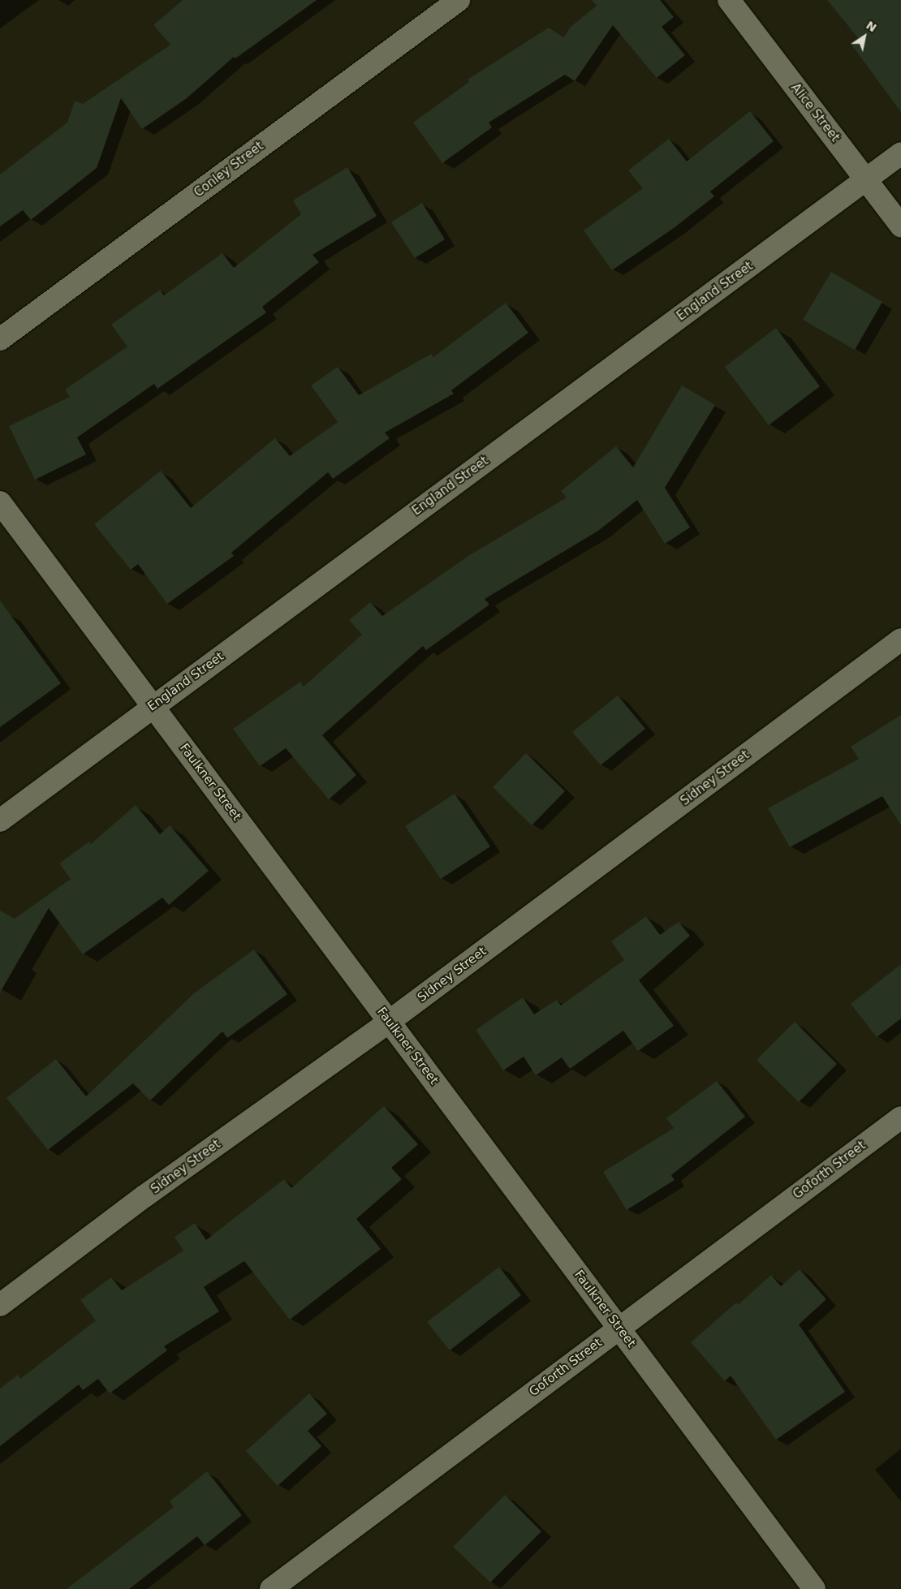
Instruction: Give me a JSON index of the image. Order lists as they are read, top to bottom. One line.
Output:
{"streets":{"street":["Alice Street","Conley Street","England Street","Sidney Street","Faulkner Street","Goforth Street"]},"crossings":[["Alice Street","England Street"],["England Street","Faulkner Street"],["Sidney Street","Faulkner Street"],["Faulkner Street","Goforth Street"]],"north":"top right"}
